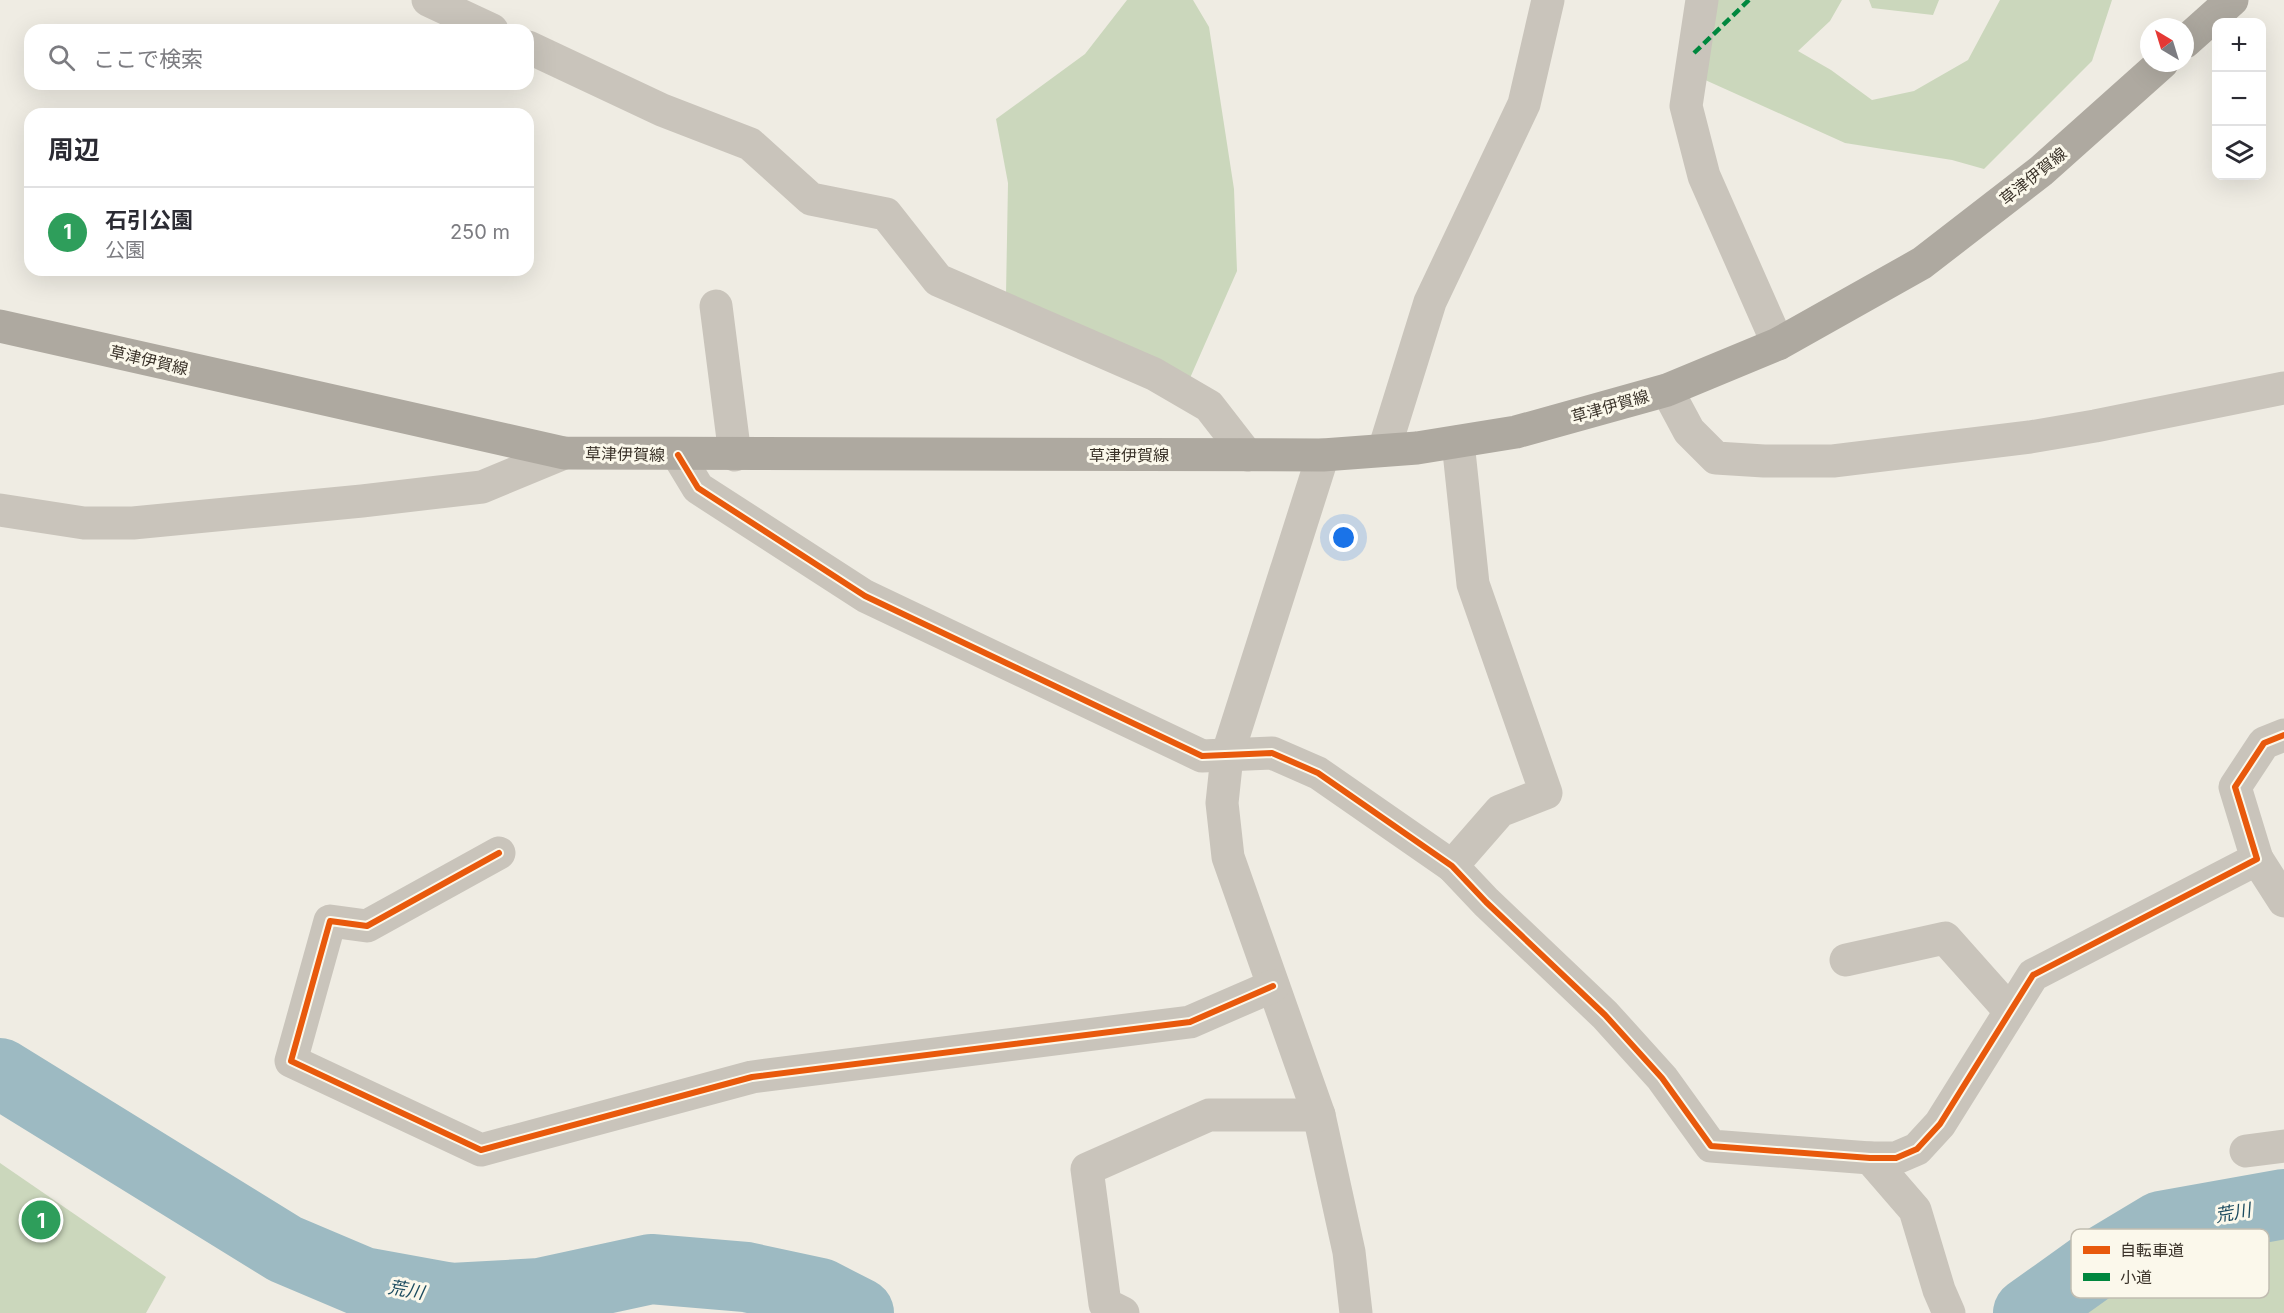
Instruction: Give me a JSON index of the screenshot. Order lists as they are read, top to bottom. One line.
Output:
{"streets":{"main road":["草津伊賀線"]},"water":["荒川"],"legend":["自転車道","小道"],"north":"top left","page":{"map_buttons":["+","−"],"search":"ここで検索","heading":"周辺","list":[{"mark":"1","name":"石引公園","note":"公園","value":"250 m"}],"pins":"1"}}
